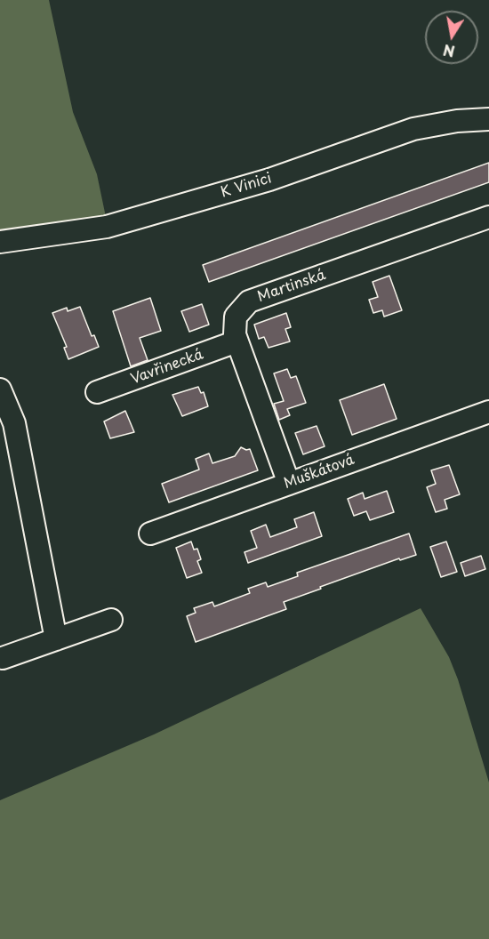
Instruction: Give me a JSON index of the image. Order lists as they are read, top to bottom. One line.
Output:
{"streets":{"street":["K Vinici","Martinská","Vavřinecká","Muškátová"]},"crossings":[["Martinská","Vavřinecká"],["Martinská","Muškátová"]],"north":"bottom"}
